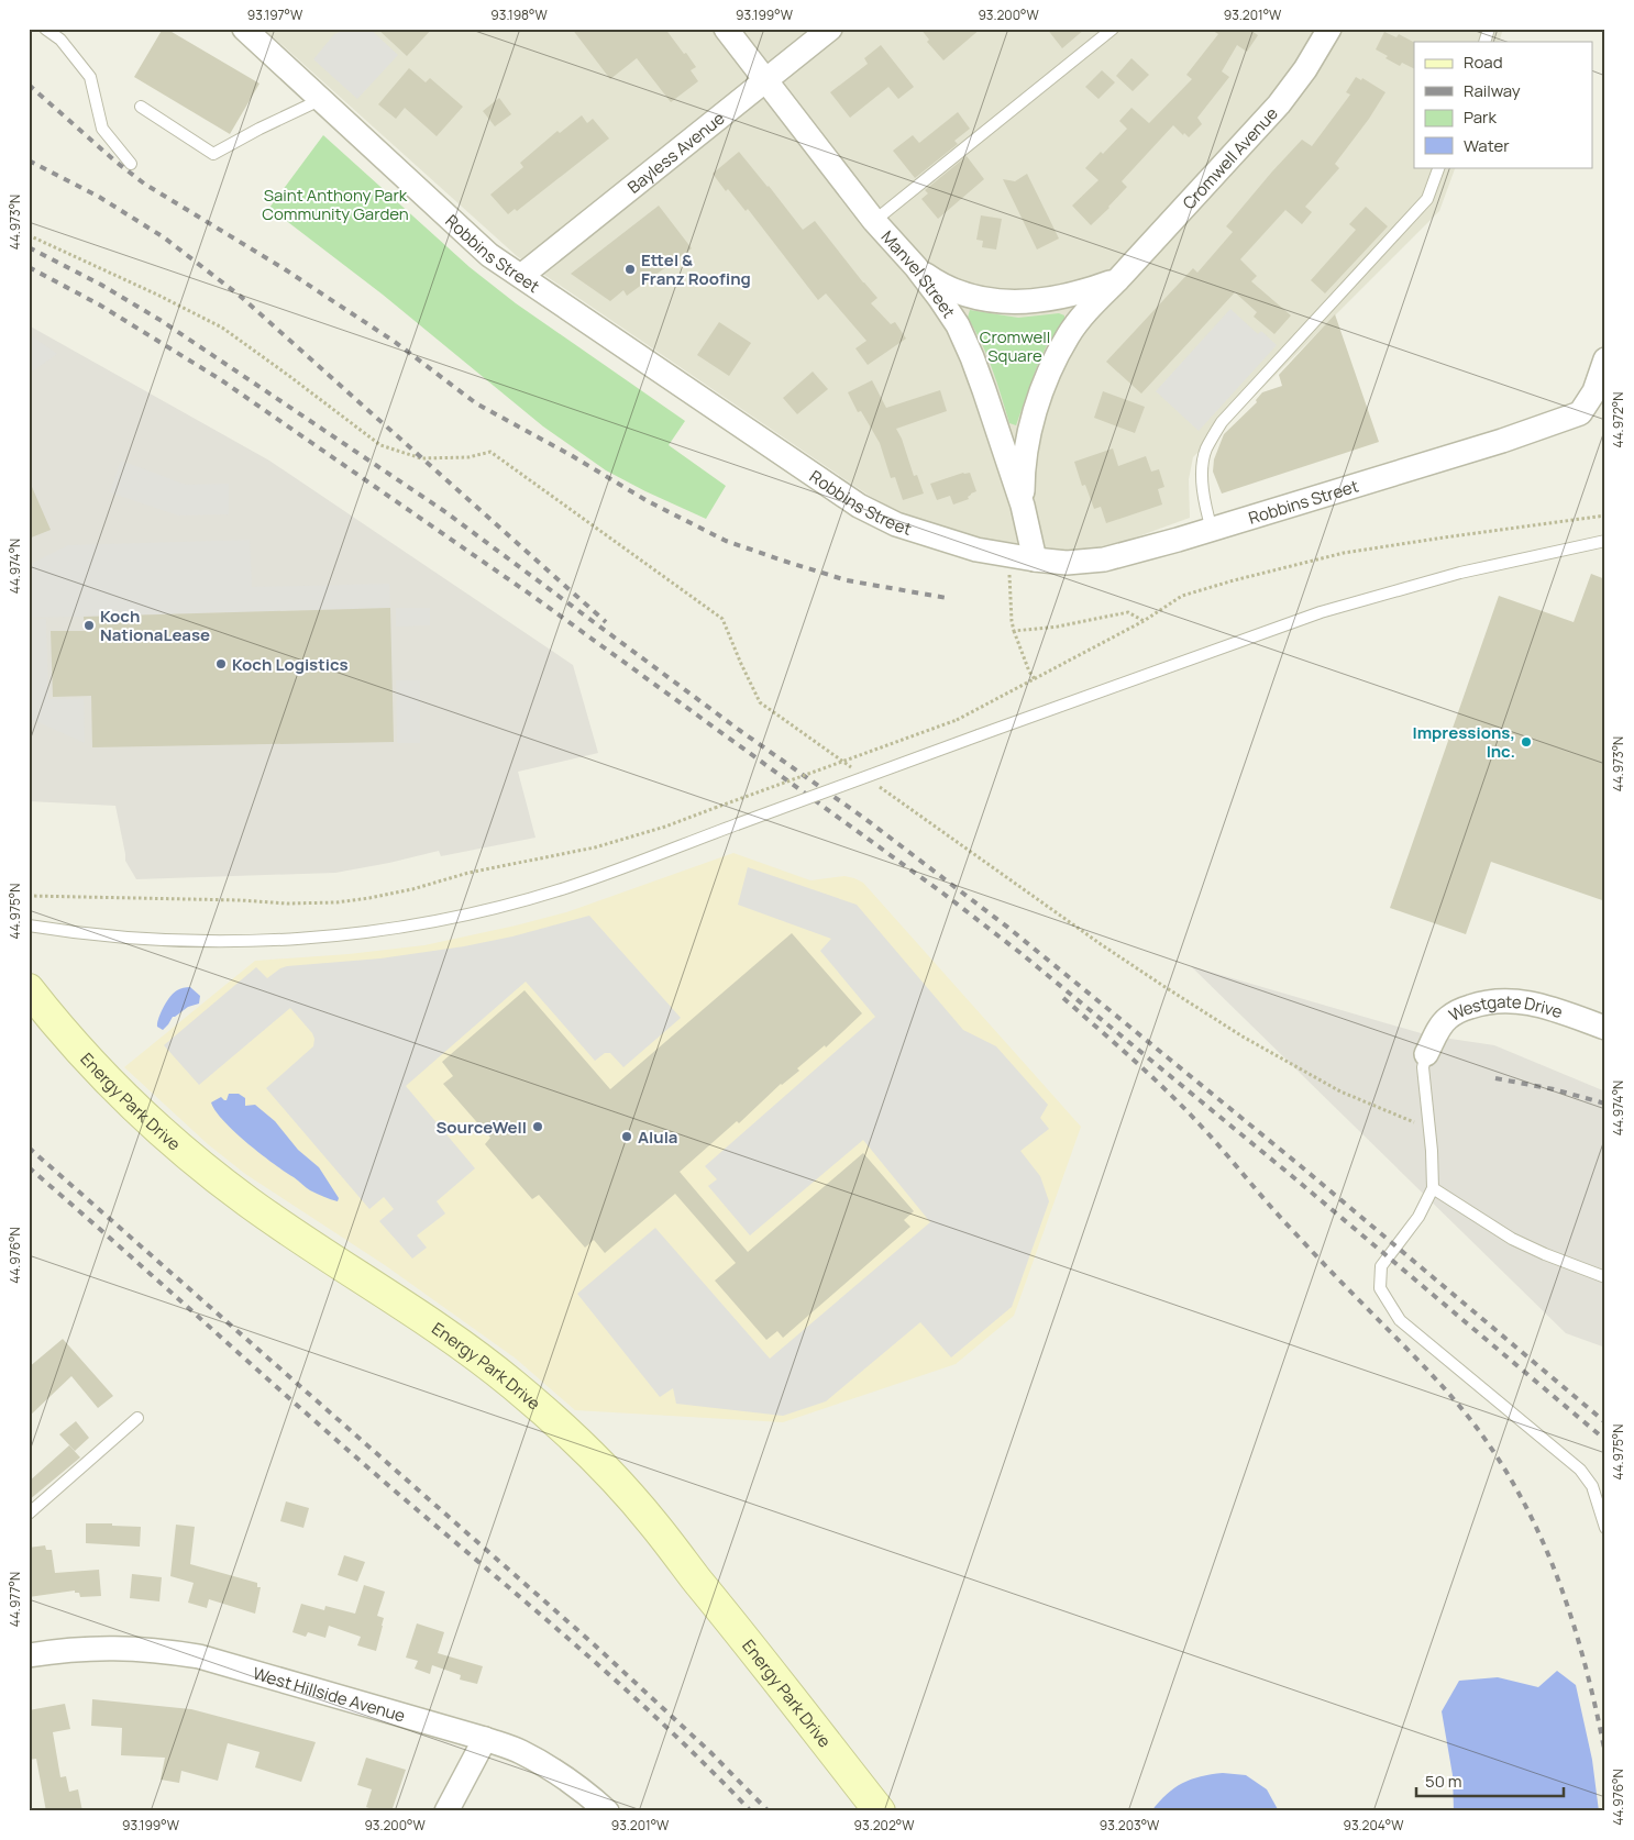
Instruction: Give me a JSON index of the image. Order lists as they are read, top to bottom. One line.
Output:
{"streets":{"street":["Bayless Avenue","Cromwell Avenue","Robbins Street","Manvel Street","Westgate Drive","Energy Park Drive","West Hillside Avenue"]},"crossings":[["Bayless Avenue","Robbins Street"],["Bayless Avenue","Manvel Street"],["Cromwell Avenue","Manvel Street"],["Robbins Street","Manvel Street"]],"parks":["Saint Anthony Park Community Garden","Cromwell Square"],"places":["Ettel & Franz Roofing","Koch NationaLease","Koch Logistics","Impressions, Inc.","SourceWell","Alula"],"legend":["Road","Railway","Park","Water"],"scale_bar":"50 m","coordinates":["93.197°W","93.198°W","93.199°W","93.200°W","93.201°W","44.973°N","44.972°N","44.974°N","44.975°N","44.976°N","44.977°N","93.202°W","93.203°W","93.204°W"]}
